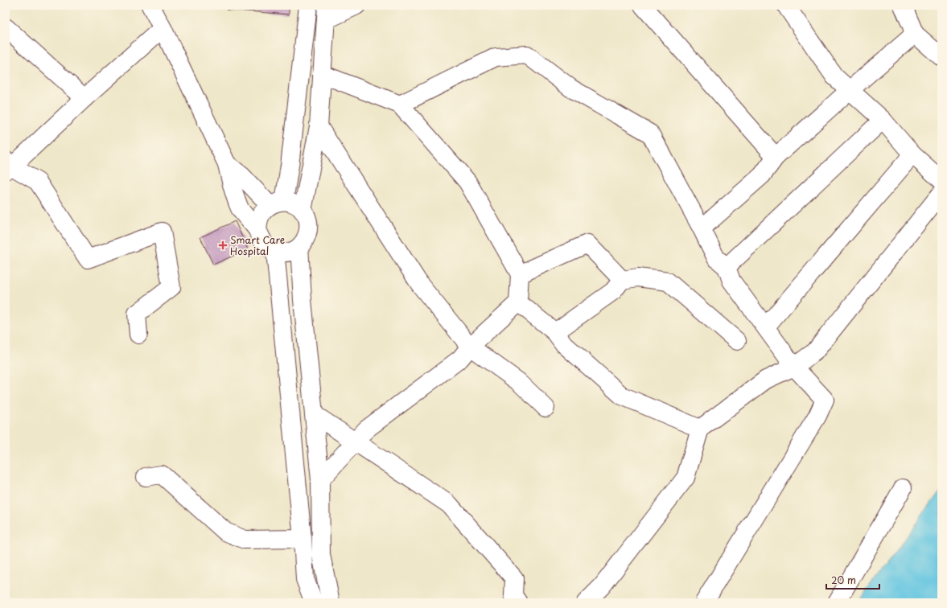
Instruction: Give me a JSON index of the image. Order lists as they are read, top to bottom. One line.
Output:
{"places":{"health":["Smart Care Hospital"]},"scale_bar":"20 m"}
